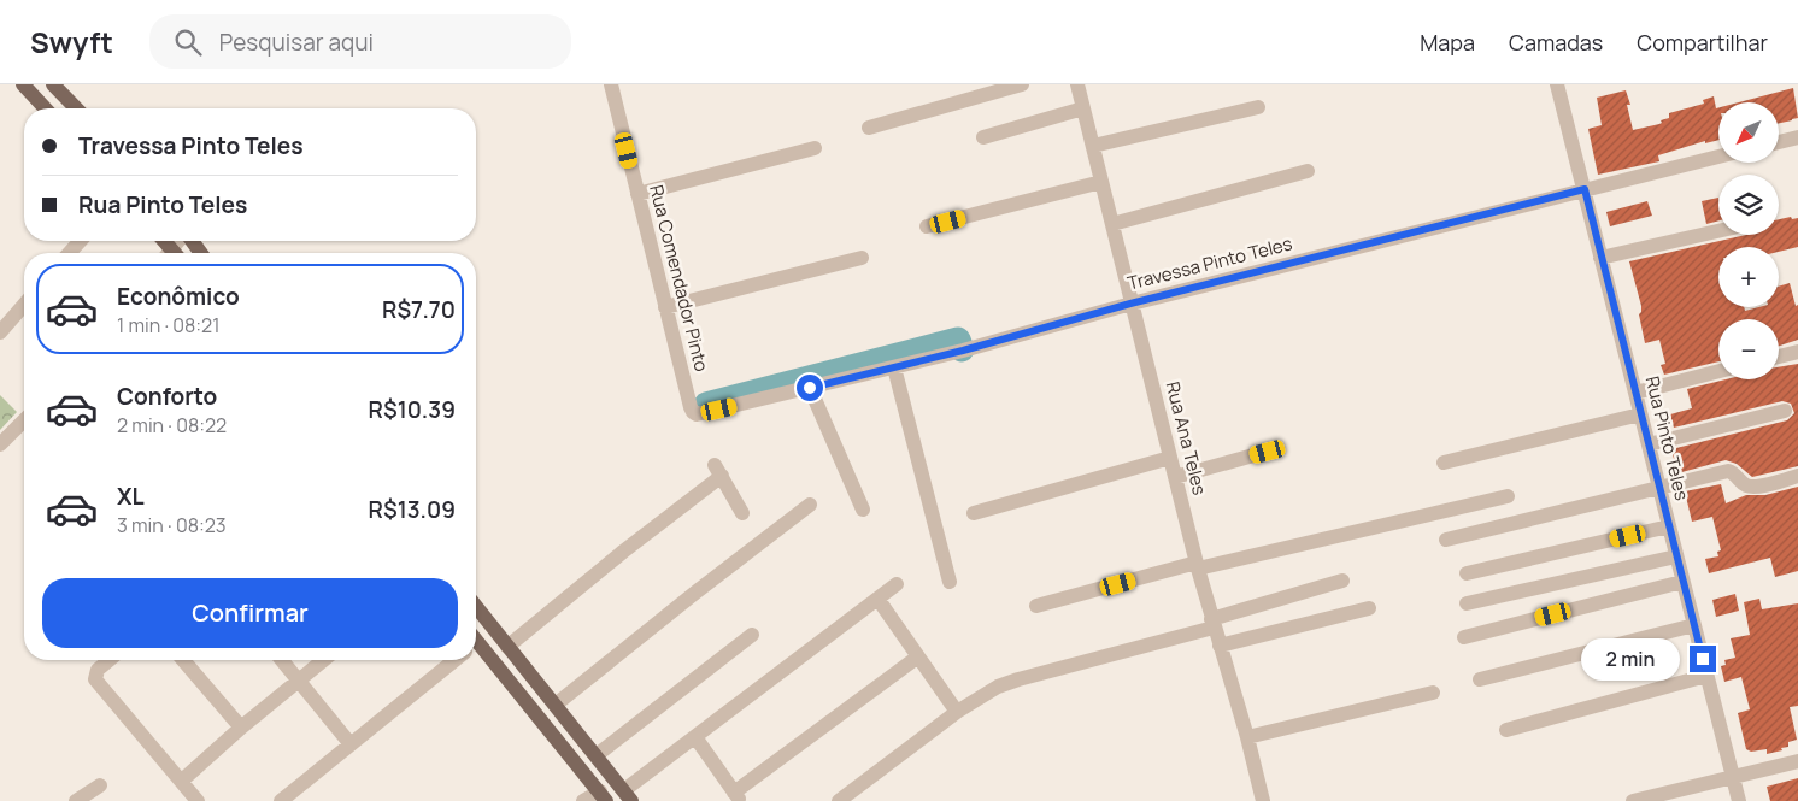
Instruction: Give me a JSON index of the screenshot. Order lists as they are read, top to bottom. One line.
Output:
{"streets":{"street":["Travessa Pinto Teles","Rua Comendador Pinto","Rua Ana Teles","Rua Pinto Teles"]},"crossings":[["Travessa Pinto Teles","Rua Comendador Pinto"],["Travessa Pinto Teles","Rua Ana Teles"],["Travessa Pinto Teles","Rua Pinto Teles"]],"north":"bottom left","page":{"header":"Swyft","search":"Pesquisar aqui","nav":["Mapa","Camadas","Compartilhar"],"map_buttons":["+","−"],"banner":["Travessa Pinto Teles","Rua Pinto Teles"],"list":[{"name":"Econômico","note":"1 min · 08:21","value":"R$7.70"},{"name":"Conforto","note":"2 min · 08:22","value":"R$10.39"},{"name":"XL","note":"3 min · 08:23","value":"R$13.09"}],"buttons":"Confirmar","bubble":"2 min"}}
